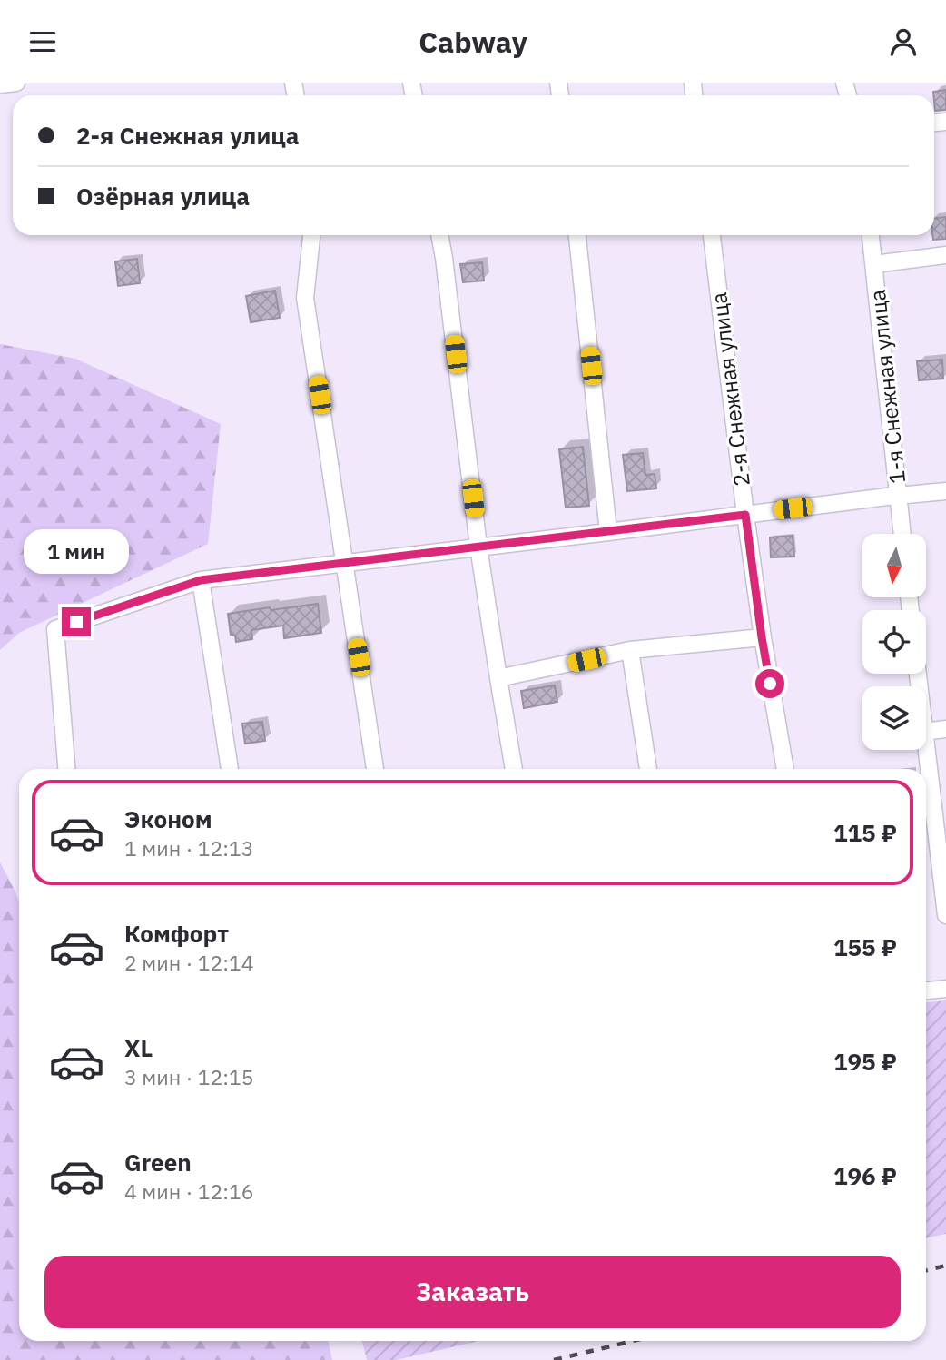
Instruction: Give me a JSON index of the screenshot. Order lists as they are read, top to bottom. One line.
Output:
{"streets":{"street":["1-я Снежная улица","2-я Снежная улица"]},"north":"bottom","page":{"header":"Cabway","banner":["2-я Снежная улица","Озёрная улица"],"bubble":"1 мин","list":[{"name":"Эконом","note":"1 мин · 12:13","value":"115 ₽"},{"name":"Комфорт","note":"2 мин · 12:14","value":"155 ₽"},{"name":"XL","note":"3 мин · 12:15","value":"195 ₽"},{"name":"Green","note":"4 мин · 12:16","value":"196 ₽"}],"buttons":"Заказать"}}
